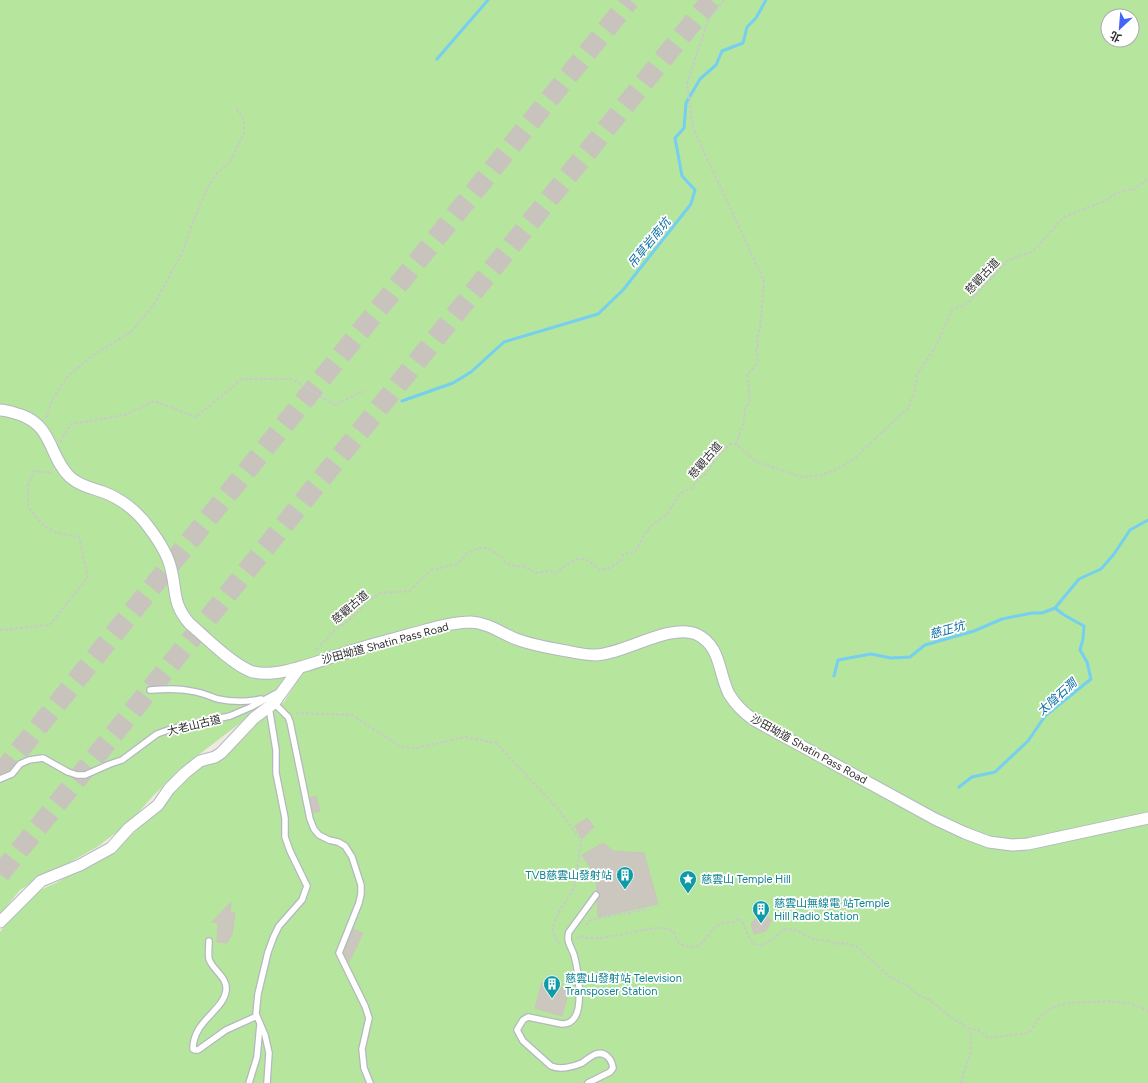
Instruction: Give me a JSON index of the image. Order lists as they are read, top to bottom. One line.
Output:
{"streets":{"street":["沙田坳道 Shatin Pass Road"],"lane":["大老山古道"],"path":["慈觀古道"]},"water":["吊草岩南坑","慈正坑","太陰石澗"],"places":{"building":["TVB慈雲山發射站","慈雲山無線電 站Temple Hill Radio Station","慈雲山發射站 Television Transposer Station"],"place":["慈雲山 Temple Hill"]},"north":"bottom left"}
